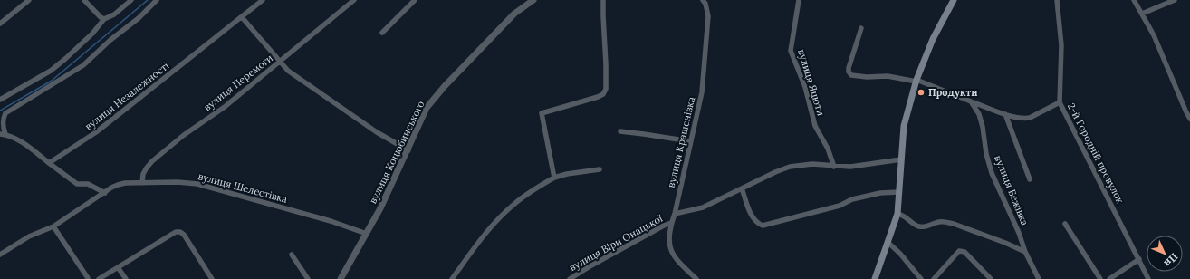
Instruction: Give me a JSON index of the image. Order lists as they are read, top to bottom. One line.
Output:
{"streets":{"street":["вулиця Перемоги","вулиця Яцюти","вулиця Незалежності","вулиця Крашенівка","вулиця Коцюбинського","2-й Городній провулок","вулиця Шелестівка","вулиця Бежівка","вулиця Віри Онацької"]},"crossings":[["вулиця Перемоги","вулиця Шелестівка"],["вулиця Яцюти","вулиця Віри Онацької"],["вулиця Крашенівка","вулиця Віри Онацької"],["вулиця Коцюбинського","вулиця Шелестівка"],["2-й Городній провулок","вулиця Бежівка"]],"places":["Продукти"],"north":"bottom right"}
